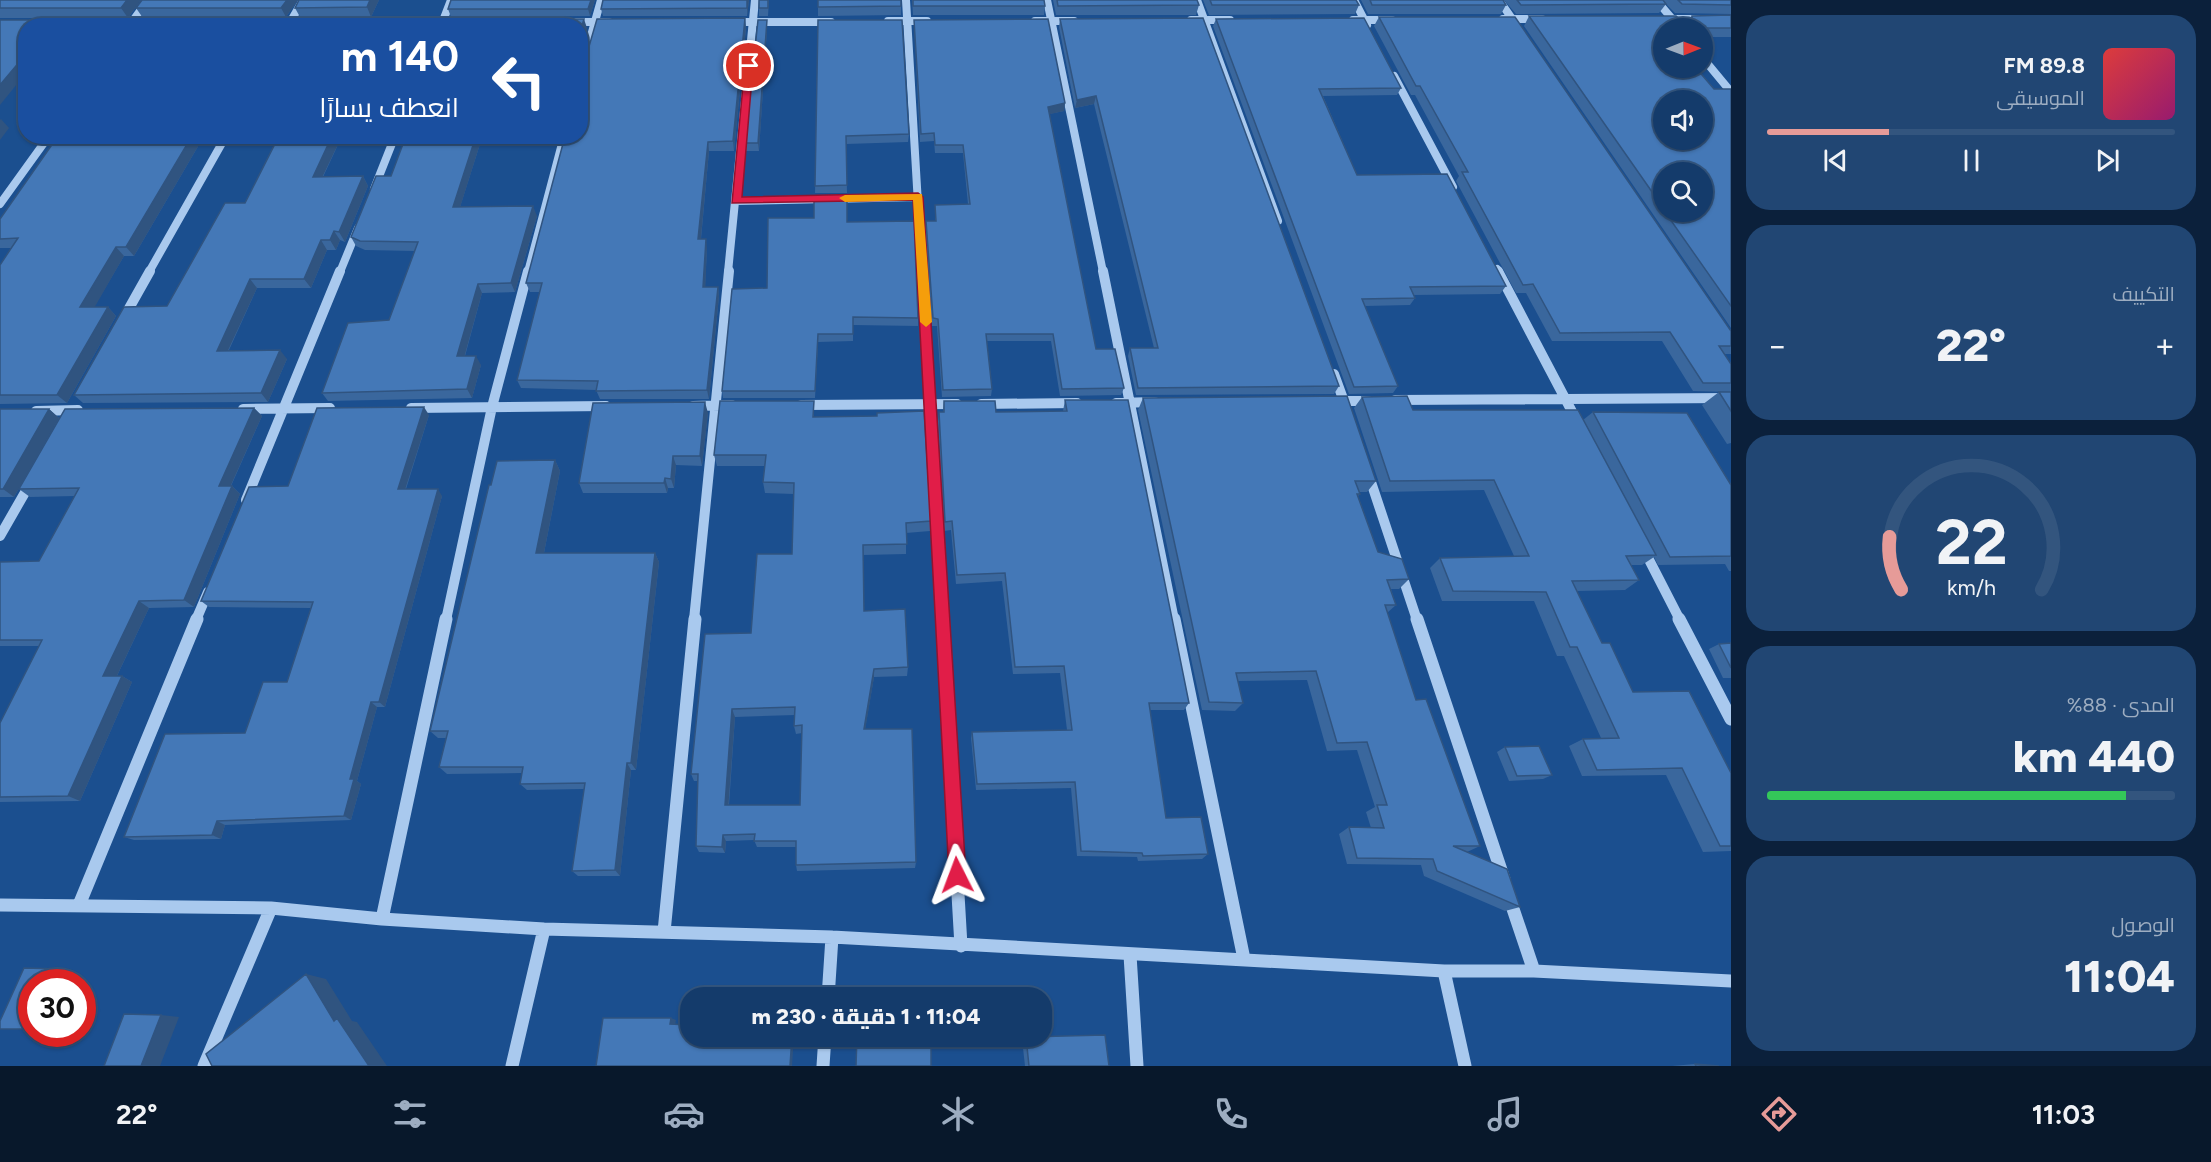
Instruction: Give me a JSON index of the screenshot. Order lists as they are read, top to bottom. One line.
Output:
{"north":"right","page":{"turn":["140 m","انعطف يسارًا"],"song":["89.8 FM","الموسيقى"],"tile":["التكييف",["المدى · 88%","440 km"],["الوصول","11:04"]],"heat":["−","22°","+"],"limit":"30","trip":"11:04 · 1 دقيقة · 230 m","tabs":["11:03","22°"],"gauge":["22","km/h"]}}
